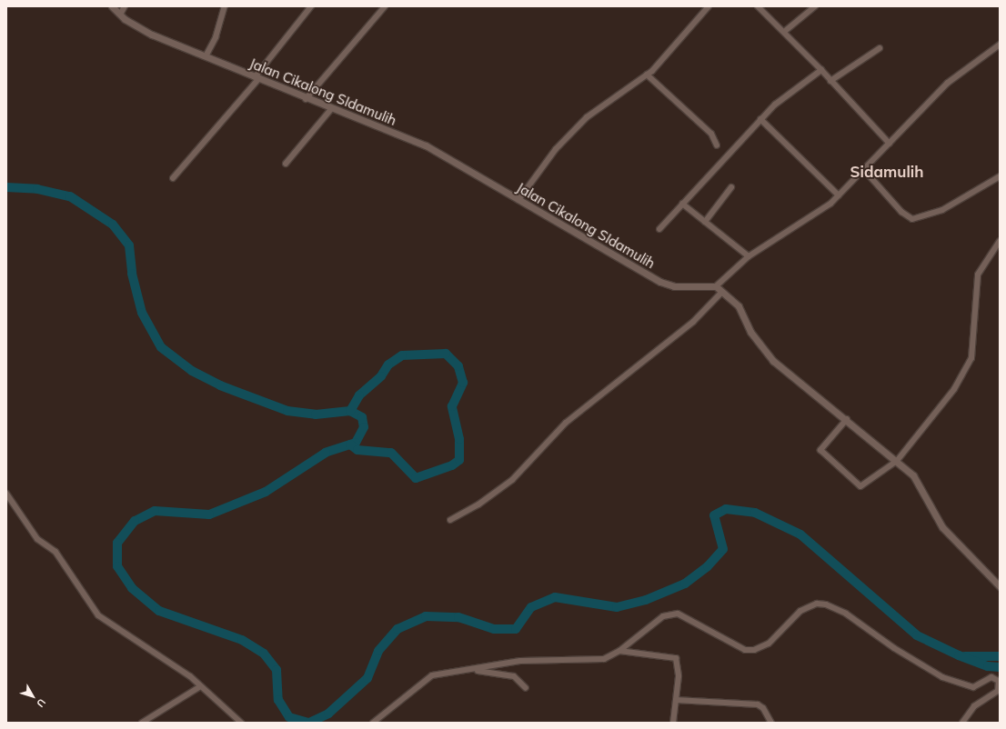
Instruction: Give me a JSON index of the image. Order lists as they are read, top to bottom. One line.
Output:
{"streets":{"street":["Jalan Cikalong SIdamulih"]},"districts":["Sidamulih"],"north":"bottom right"}
